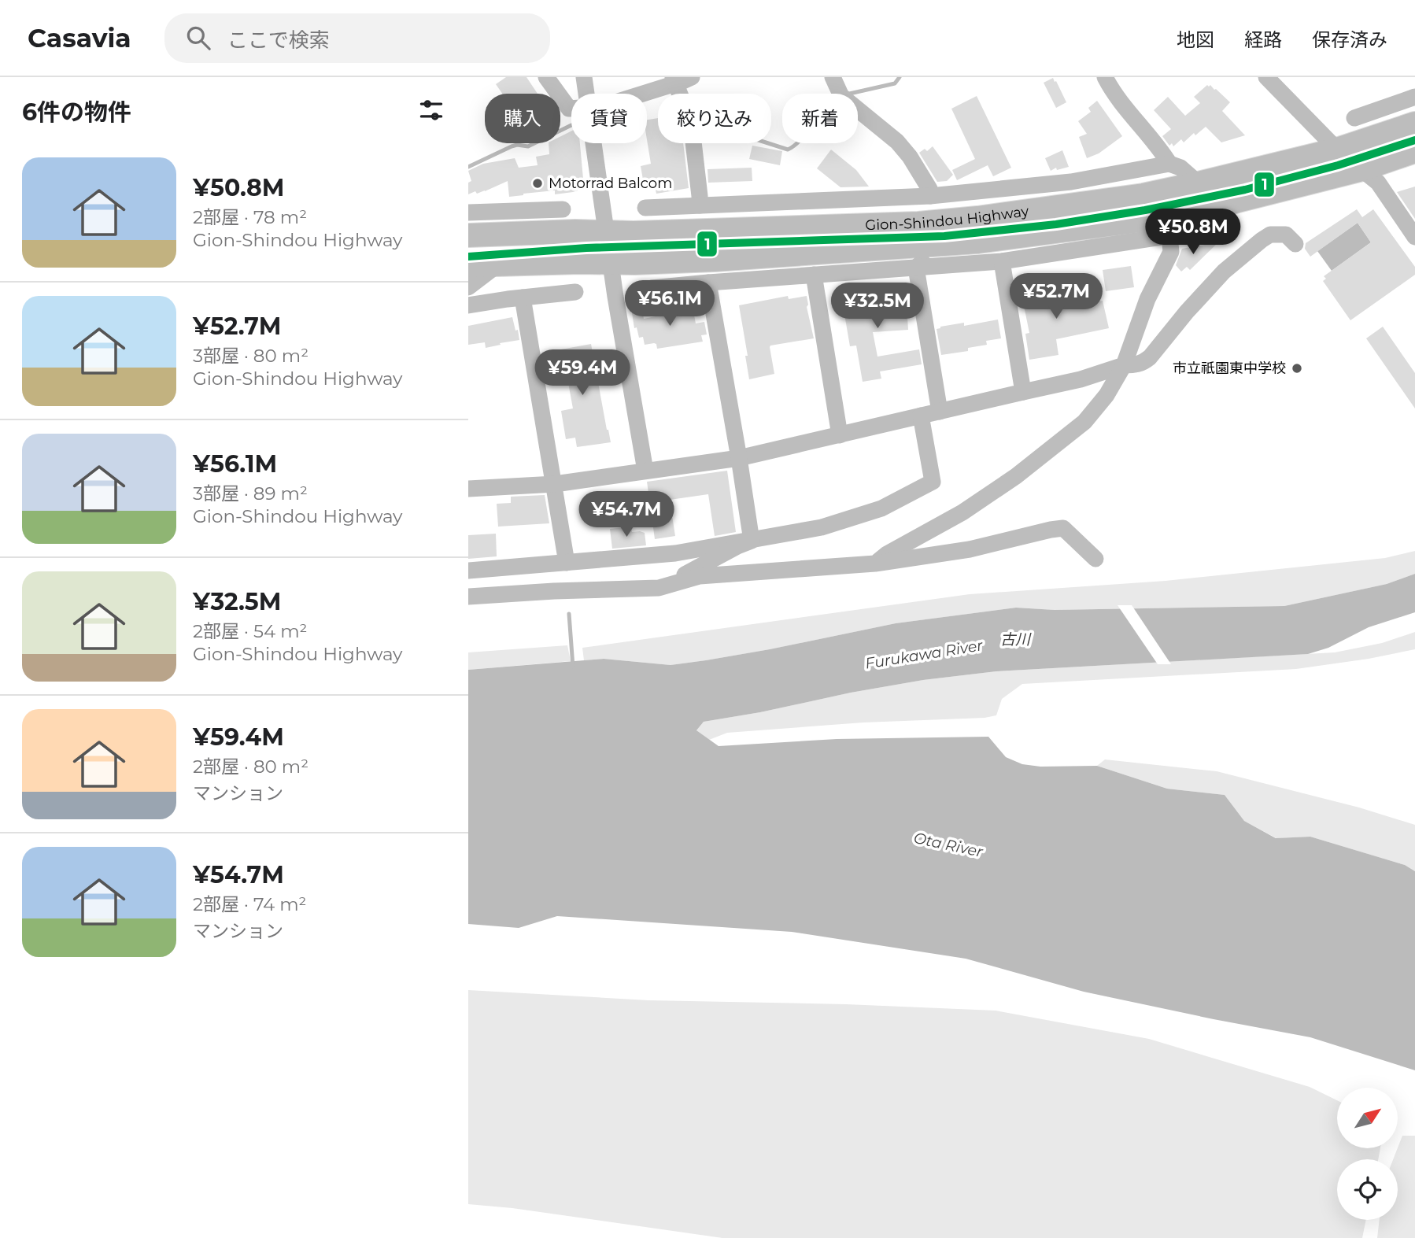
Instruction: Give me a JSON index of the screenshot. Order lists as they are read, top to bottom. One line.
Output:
{"streets":{"highway":["Gion-Shindou Highway"]},"water":["古川","Furukawa River","Ota River"],"places":["Motorrad Balcom","市立祇園東中学校"],"lines":["transit line 1"],"north":"top right","page":{"header":"Casavia","search":"ここで検索","nav":["地図","経路","保存済み"],"heading":"6件の物件","chip":["購入","賃貸","絞り込み","新着"],"list":[{"name":"¥50.8M","note":"2部屋 · 78 m² · Gion-Shindou Highway"},{"name":"¥52.7M","note":"3部屋 · 80 m² · Gion-Shindou Highway"},{"name":"¥56.1M","note":"3部屋 · 89 m² · Gion-Shindou Highway"},{"name":"¥32.5M","note":"2部屋 · 54 m² · Gion-Shindou Highway"},{"name":"¥59.4M","note":"2部屋 · 80 m² · マンション"},{"name":"¥54.7M","note":"2部屋 · 74 m² · マンション"}],"price":["¥50.8M","¥52.7M","¥56.1M","¥32.5M","¥59.4M","¥54.7M"]}}
